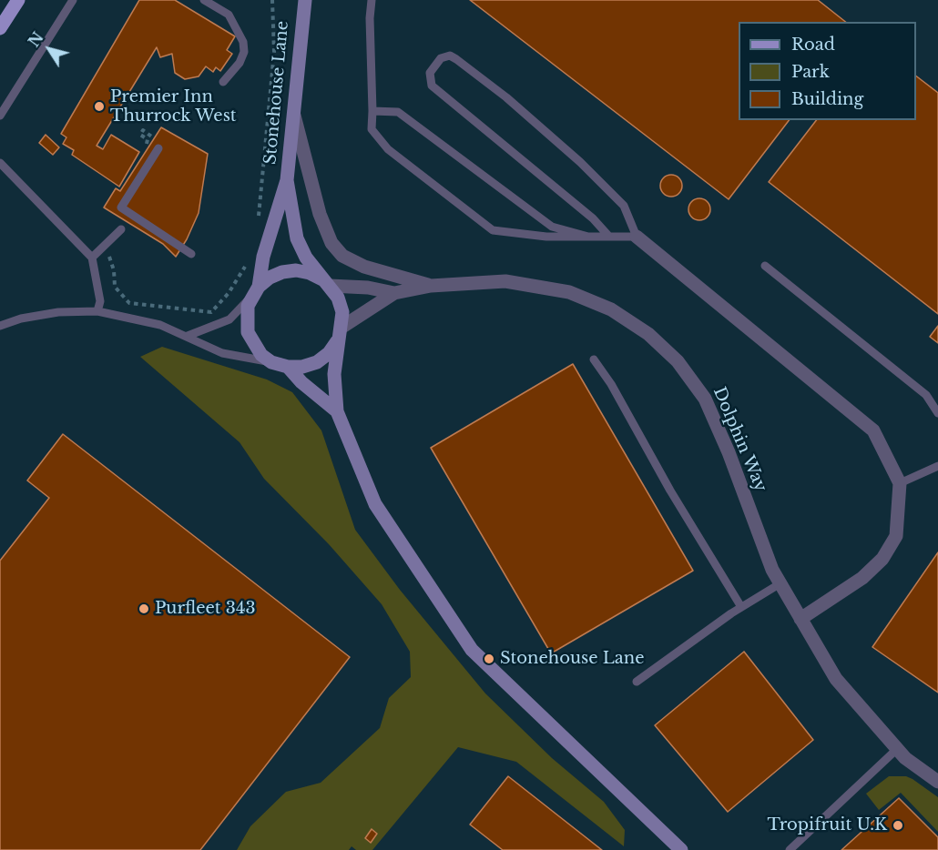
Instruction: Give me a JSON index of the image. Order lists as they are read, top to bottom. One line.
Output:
{"streets":{"street":["Stonehouse Lane","Dolphin Way"]},"crossings":[["Stonehouse Lane","Dolphin Way"]],"places":["Premier Inn Thurrock West","Purfleet 343","Stonehouse Lane","Tropifruit U.K"],"legend":["Road","Park","Building"],"north":"top left"}
